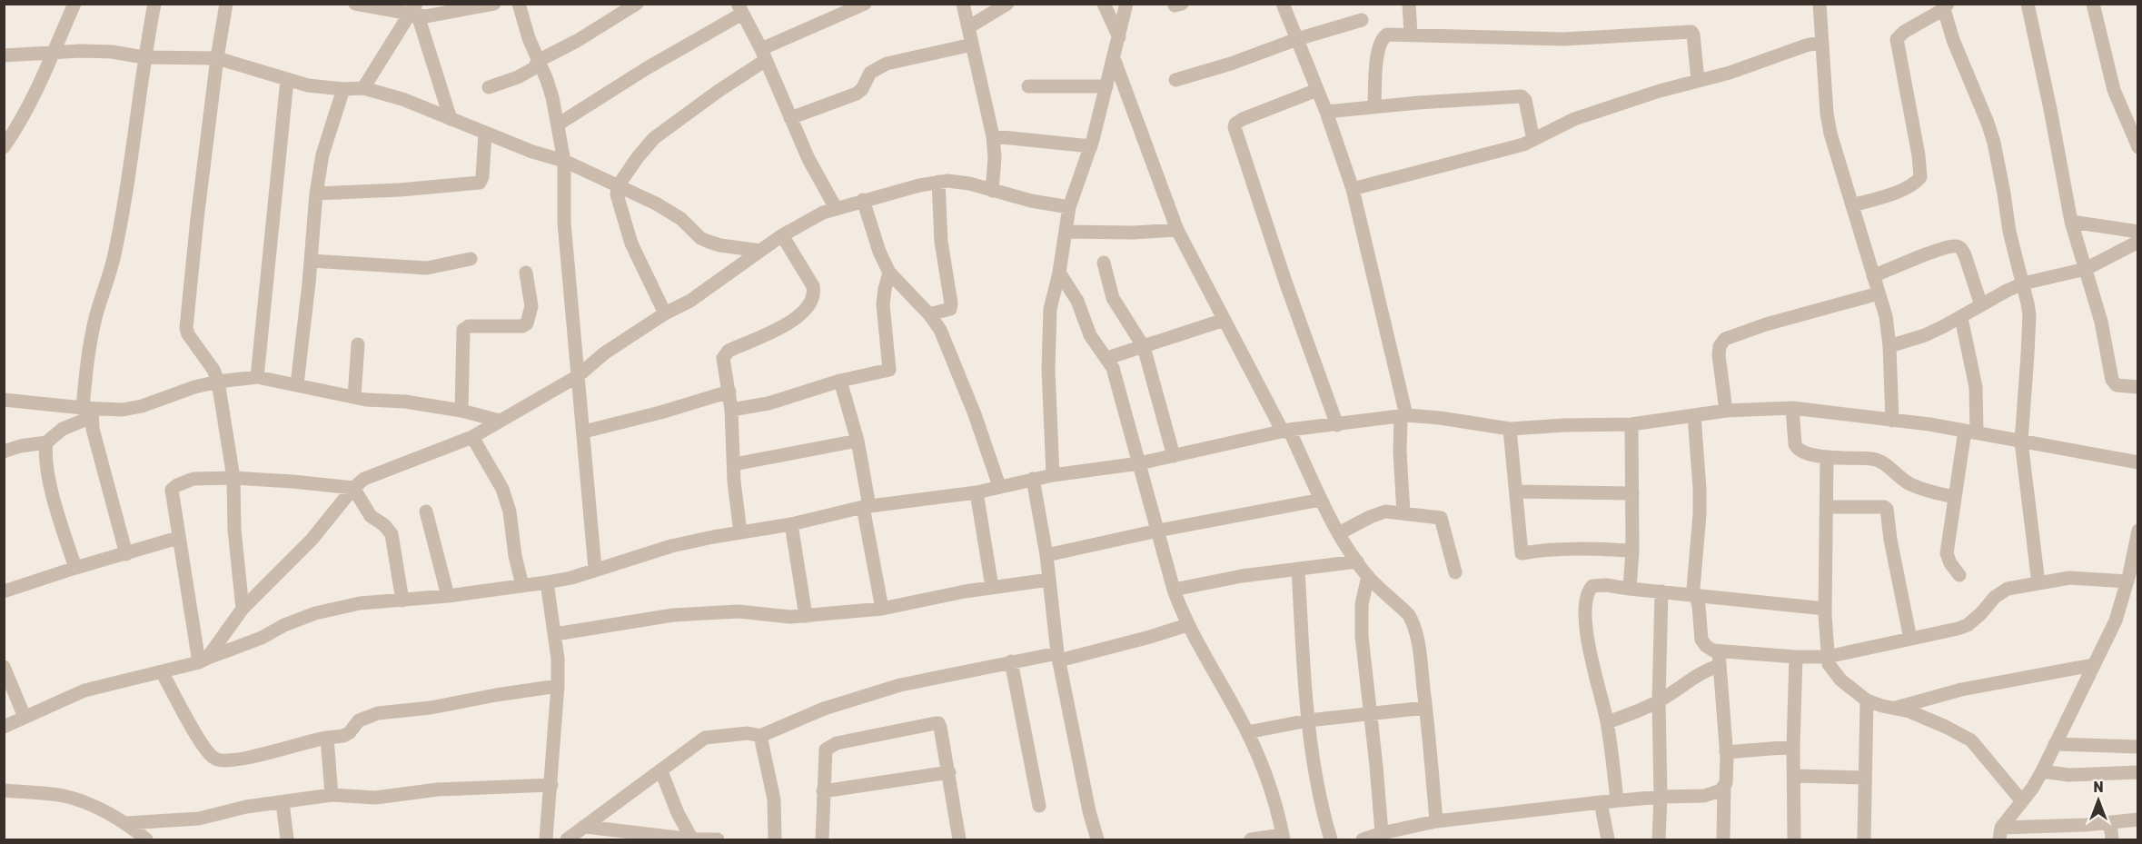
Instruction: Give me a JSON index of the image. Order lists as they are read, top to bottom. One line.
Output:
{"north":"top"}
